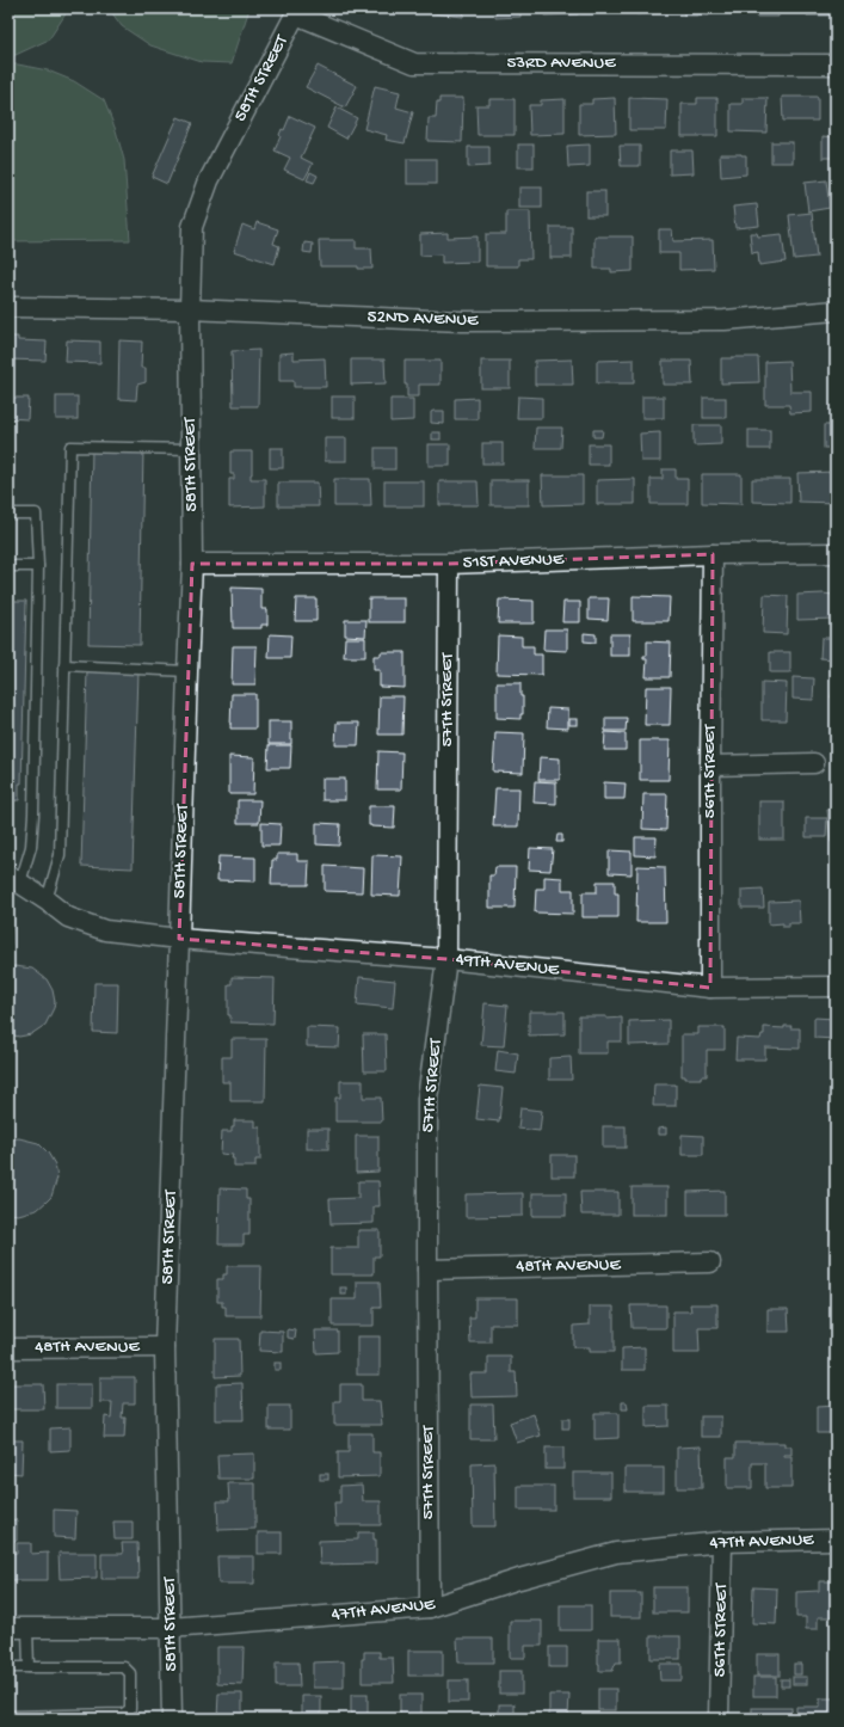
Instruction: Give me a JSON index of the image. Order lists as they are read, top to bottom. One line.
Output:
{"streets":{"street":["53RD AVENUE","58TH STREET","52ND AVENUE","51ST AVENUE","57TH STREET","56TH STREET","49TH AVENUE","48TH AVENUE","47TH AVENUE"]},"crossings":[["53RD AVENUE","58TH STREET"],["58TH STREET","52ND AVENUE"],["58TH STREET","51ST AVENUE"],["58TH STREET","49TH AVENUE"],["58TH STREET","48TH AVENUE"],["58TH STREET","47TH AVENUE"],["51ST AVENUE","57TH STREET"],["51ST AVENUE","56TH STREET"],["57TH STREET","49TH AVENUE"],["57TH STREET","48TH AVENUE"],["57TH STREET","47TH AVENUE"],["56TH STREET","49TH AVENUE"],["56TH STREET","47TH AVENUE"]]}
